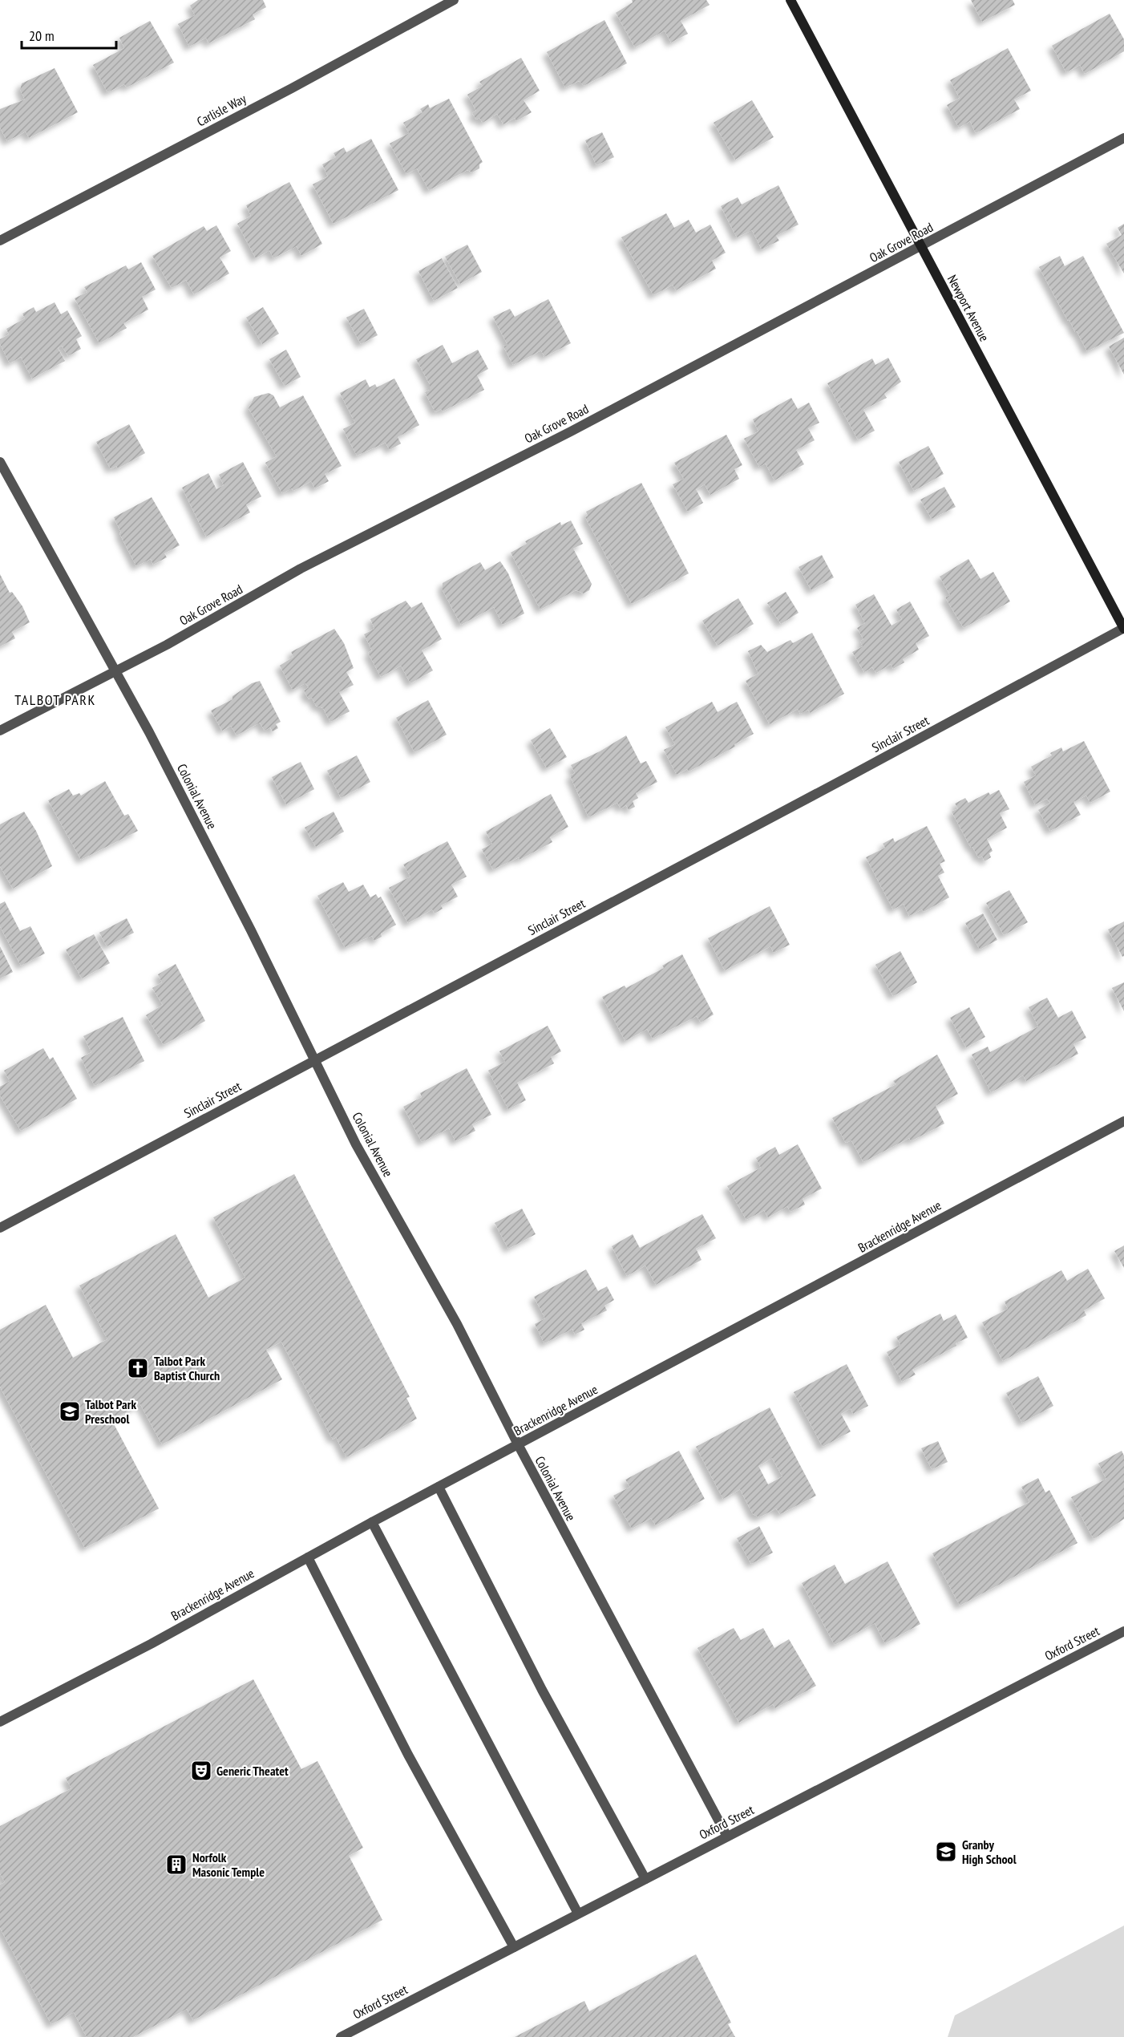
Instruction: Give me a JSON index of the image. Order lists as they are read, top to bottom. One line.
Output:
{"streets":{"street":["Carlisle Way","Oak Grove Road","Newport Avenue","Sinclair Street","Colonial Avenue","Brackenridge Avenue","Oxford Street"]},"crossings":[["Oak Grove Road","Newport Avenue"],["Oak Grove Road","Colonial Avenue"],["Newport Avenue","Sinclair Street"],["Sinclair Street","Colonial Avenue"],["Colonial Avenue","Brackenridge Avenue"],["Colonial Avenue","Oxford Street"]],"districts":["TALBOT PARK"],"places":{"church":["Talbot Park Baptist Church"],"school or university":["Talbot Park Preschool","Granby High School"],"theatre":["Generic Theatet"],"building":["Norfolk Masonic Temple"]},"scale_bar":"20 m"}
